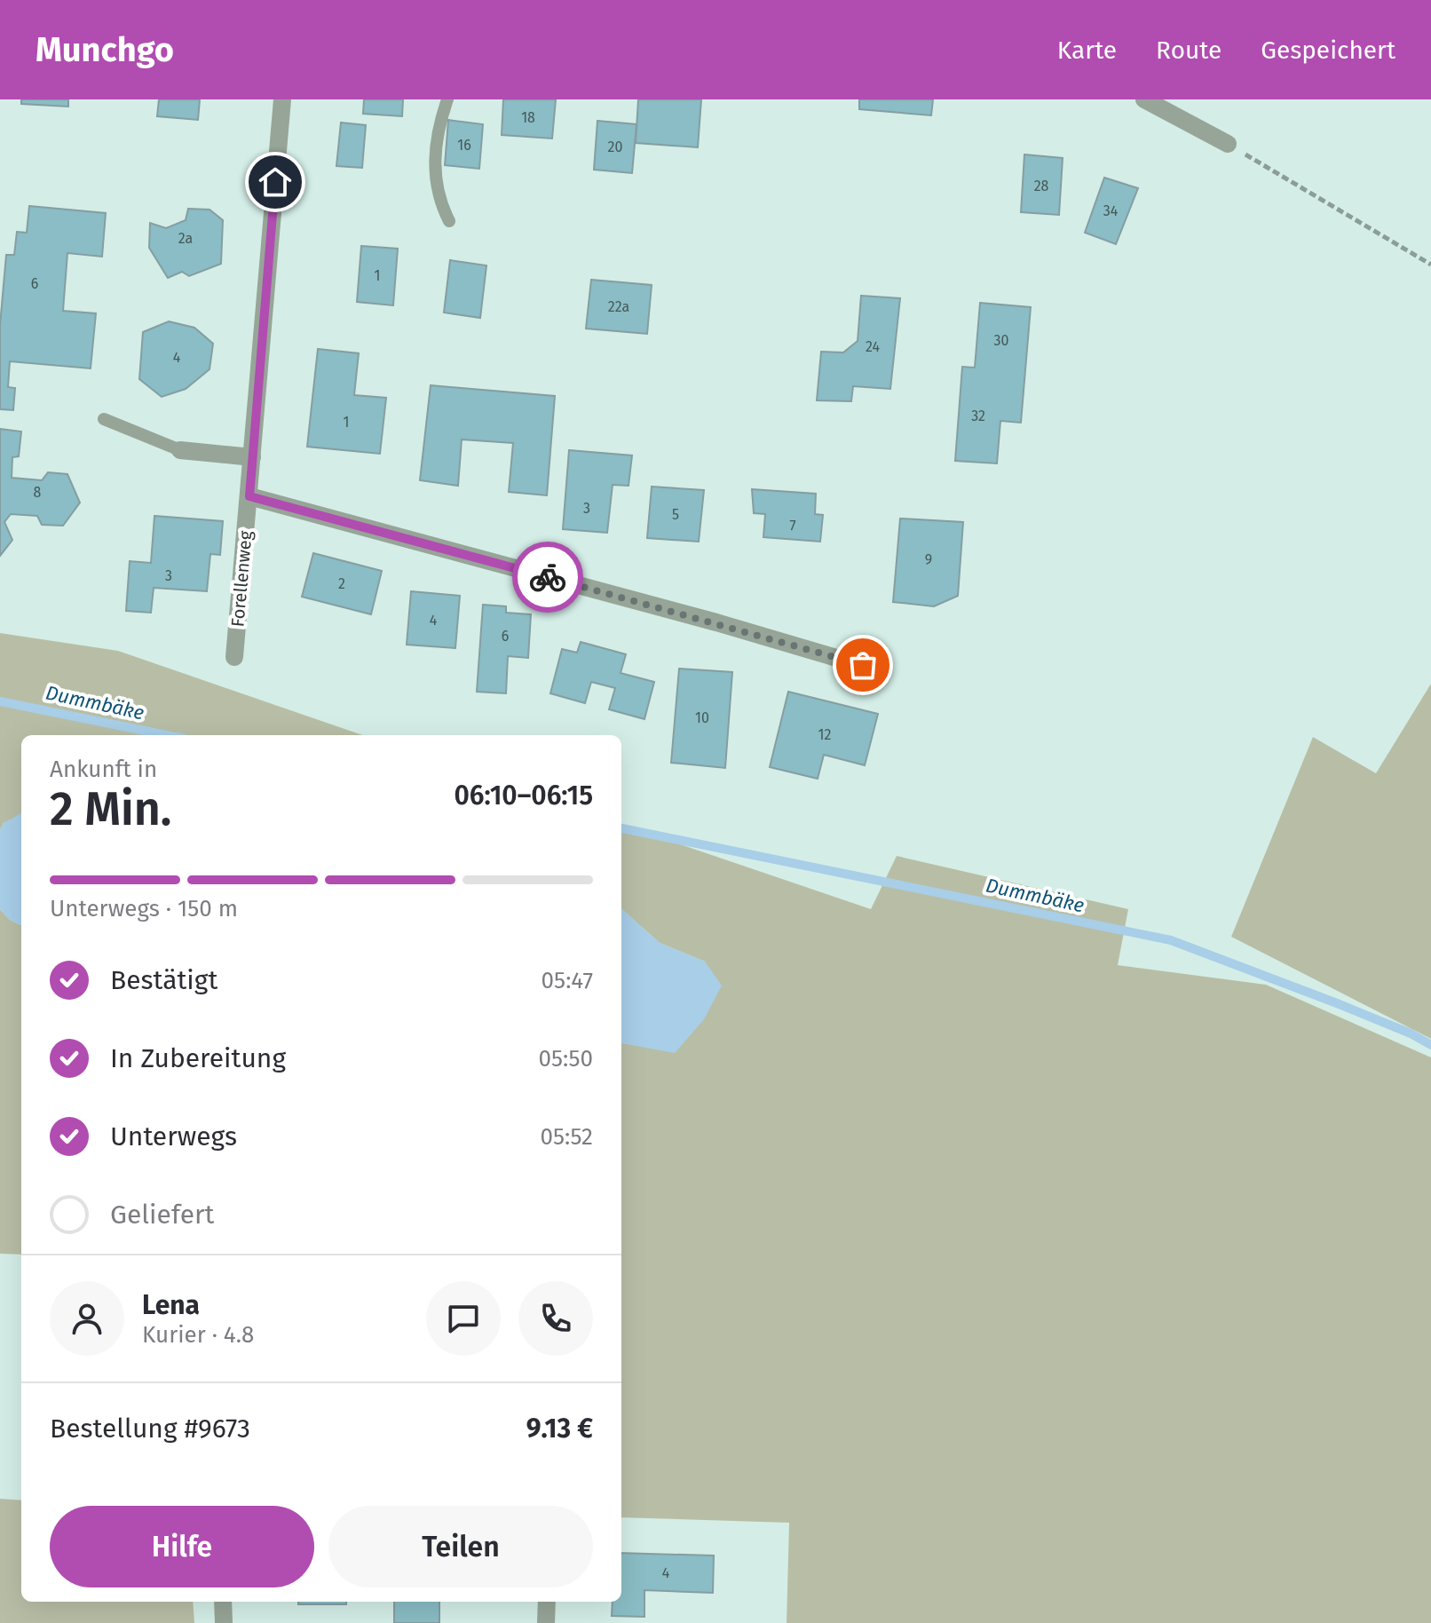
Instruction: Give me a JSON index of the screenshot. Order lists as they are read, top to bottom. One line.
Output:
{"streets":{"street":["Forellenweg"]},"water":["Dummbäke"],"house_numbers":["18","16","20","28","34","2a","1","6","22a","30","24","4","32","1","8","3","5","7","9","3","2","4","6","10","12","4"],"page":{"header":"Munchgo","nav":["Karte","Route","Gespeichert"],"heading":["2 Min.","Ankunft in","06:10–06:15"],"panel":["Lena","Kurier · 4.8","Bestellung #9673","9.13 €"],"bar":"Unterwegs · 150 m","list":[["Bestätigt","05:47"],["In Zubereitung","05:50"],["Unterwegs","05:52"],"Geliefert"],"buttons":["Hilfe","Teilen"]}}
